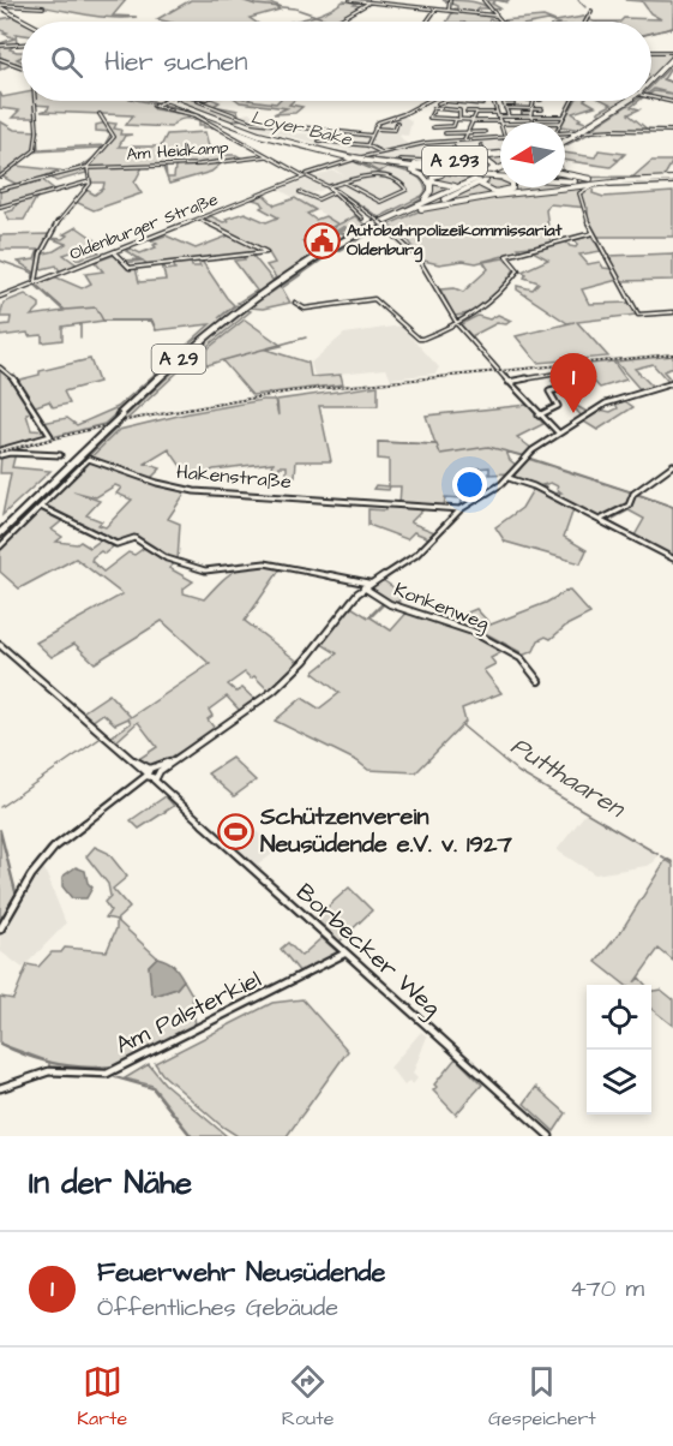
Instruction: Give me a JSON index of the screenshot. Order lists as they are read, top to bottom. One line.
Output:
{"streets":{"highway":["A 293","A 29"],"street":["Am Heidkamp","Oldenburger Straße","Hakenstraße","Konkenweg","Borbecker Weg","Am Palsterkiel"]},"crossings":[["A 293","A 29"],["Borbecker Weg","Am Palsterkiel"]],"water":["Loyer Bäke","Putthaaren"],"places":{"public building":["Autobahnpolizeikommissariat Oldenburg"],"sports":["Schützenverein Neusüdende e.V. v. 1927"]},"north":"left","page":{"search":"Hier suchen","pins":"1","heading":"In der Nähe","list":[{"mark":"1","name":"Feuerwehr Neusüdende","note":"Öffentliches Gebäude","value":"470 m"}],"nav":["Karte","Route","Gespeichert"]}}
